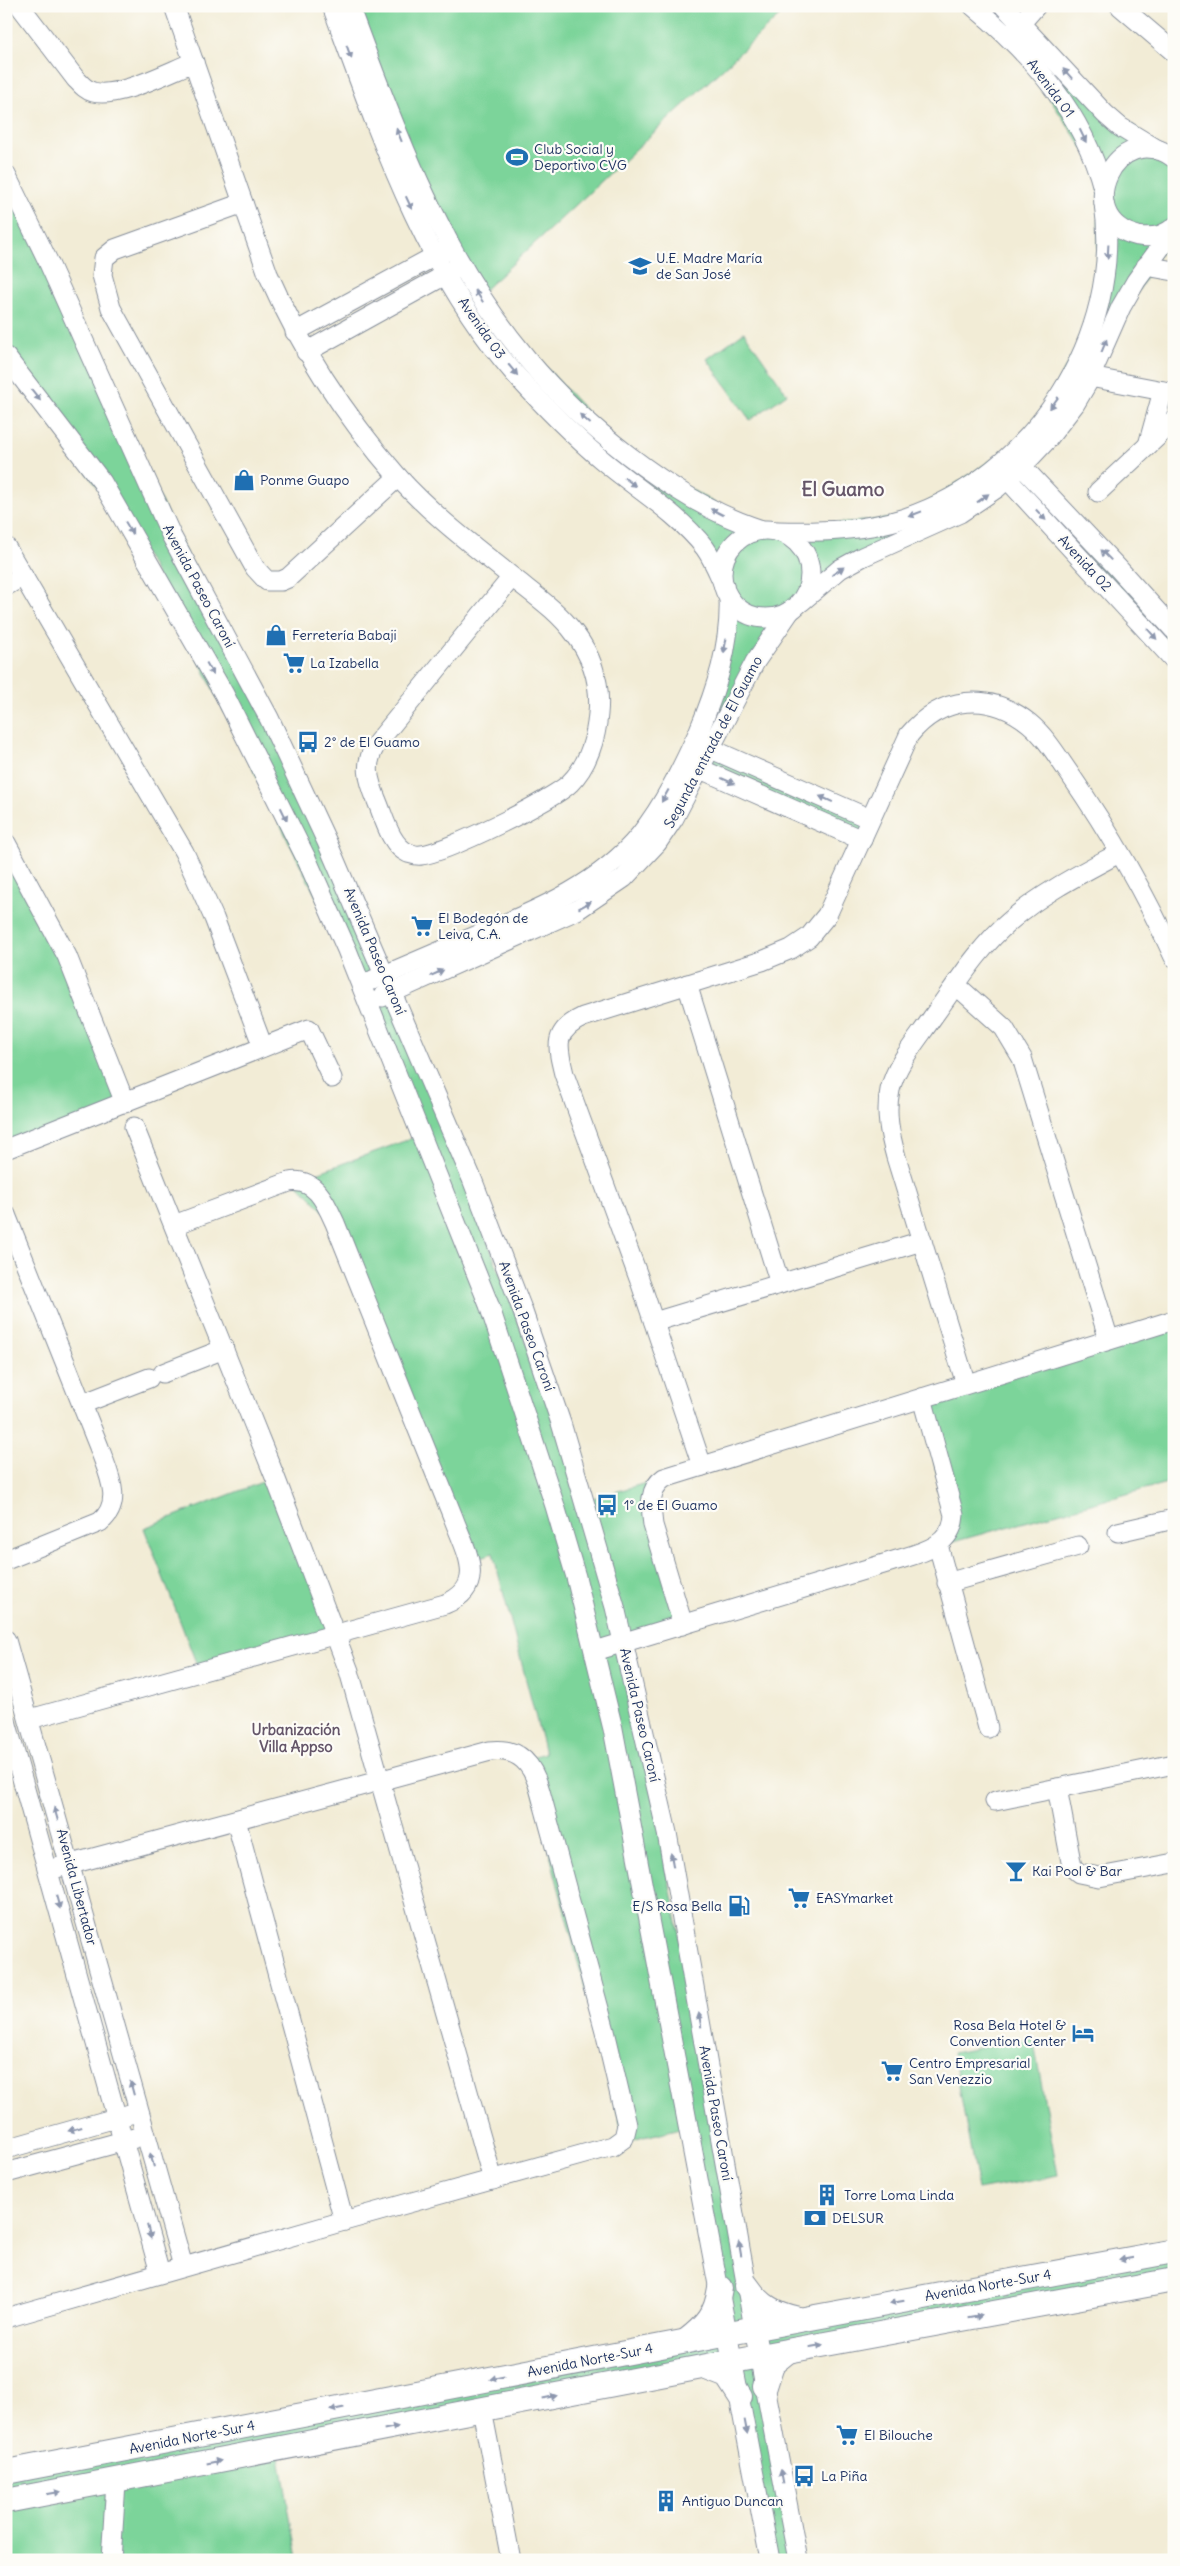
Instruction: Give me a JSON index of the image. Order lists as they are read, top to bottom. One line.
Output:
{"streets":{"main road":["Avenida Norte-Sur 4"],"street":["Avenida 01","Avenida 03","Avenida 02","Avenida Paseo Caroní","Segunda entrada de El Guamo","Avenida Libertador"]},"crossings":[["Avenida 03","Segunda entrada de El Guamo"],["Avenida Paseo Caroní","Segunda entrada de El Guamo"],["Avenida Paseo Caroní","Avenida Norte-Sur 4"]],"districts":["El Guamo","Urbanización Villa Appso"],"places":{"sports":["Club Social y Deportivo CVG"],"school or university":["U.E. Madre María de San José"],"shop":["Ponme Guapo","Ferretería Babaji"],"supermarket":["La Izabella","El Bodegón de Leiva, C.A.","EASYmarket","Centro Empresarial San Venezzio","El Bilouche"],"bus stop":["2° de El Guamo","1° de El Guamo","La Piña"],"bar":["Kai Pool & Bar"],"fuel station":["E/S Rosa Bella"],"hotel":["Rosa Bela Hotel & Convention Center"],"building":["Torre Loma Linda","Antiguo Duncan"],"bank":["DELSUR"]}}
